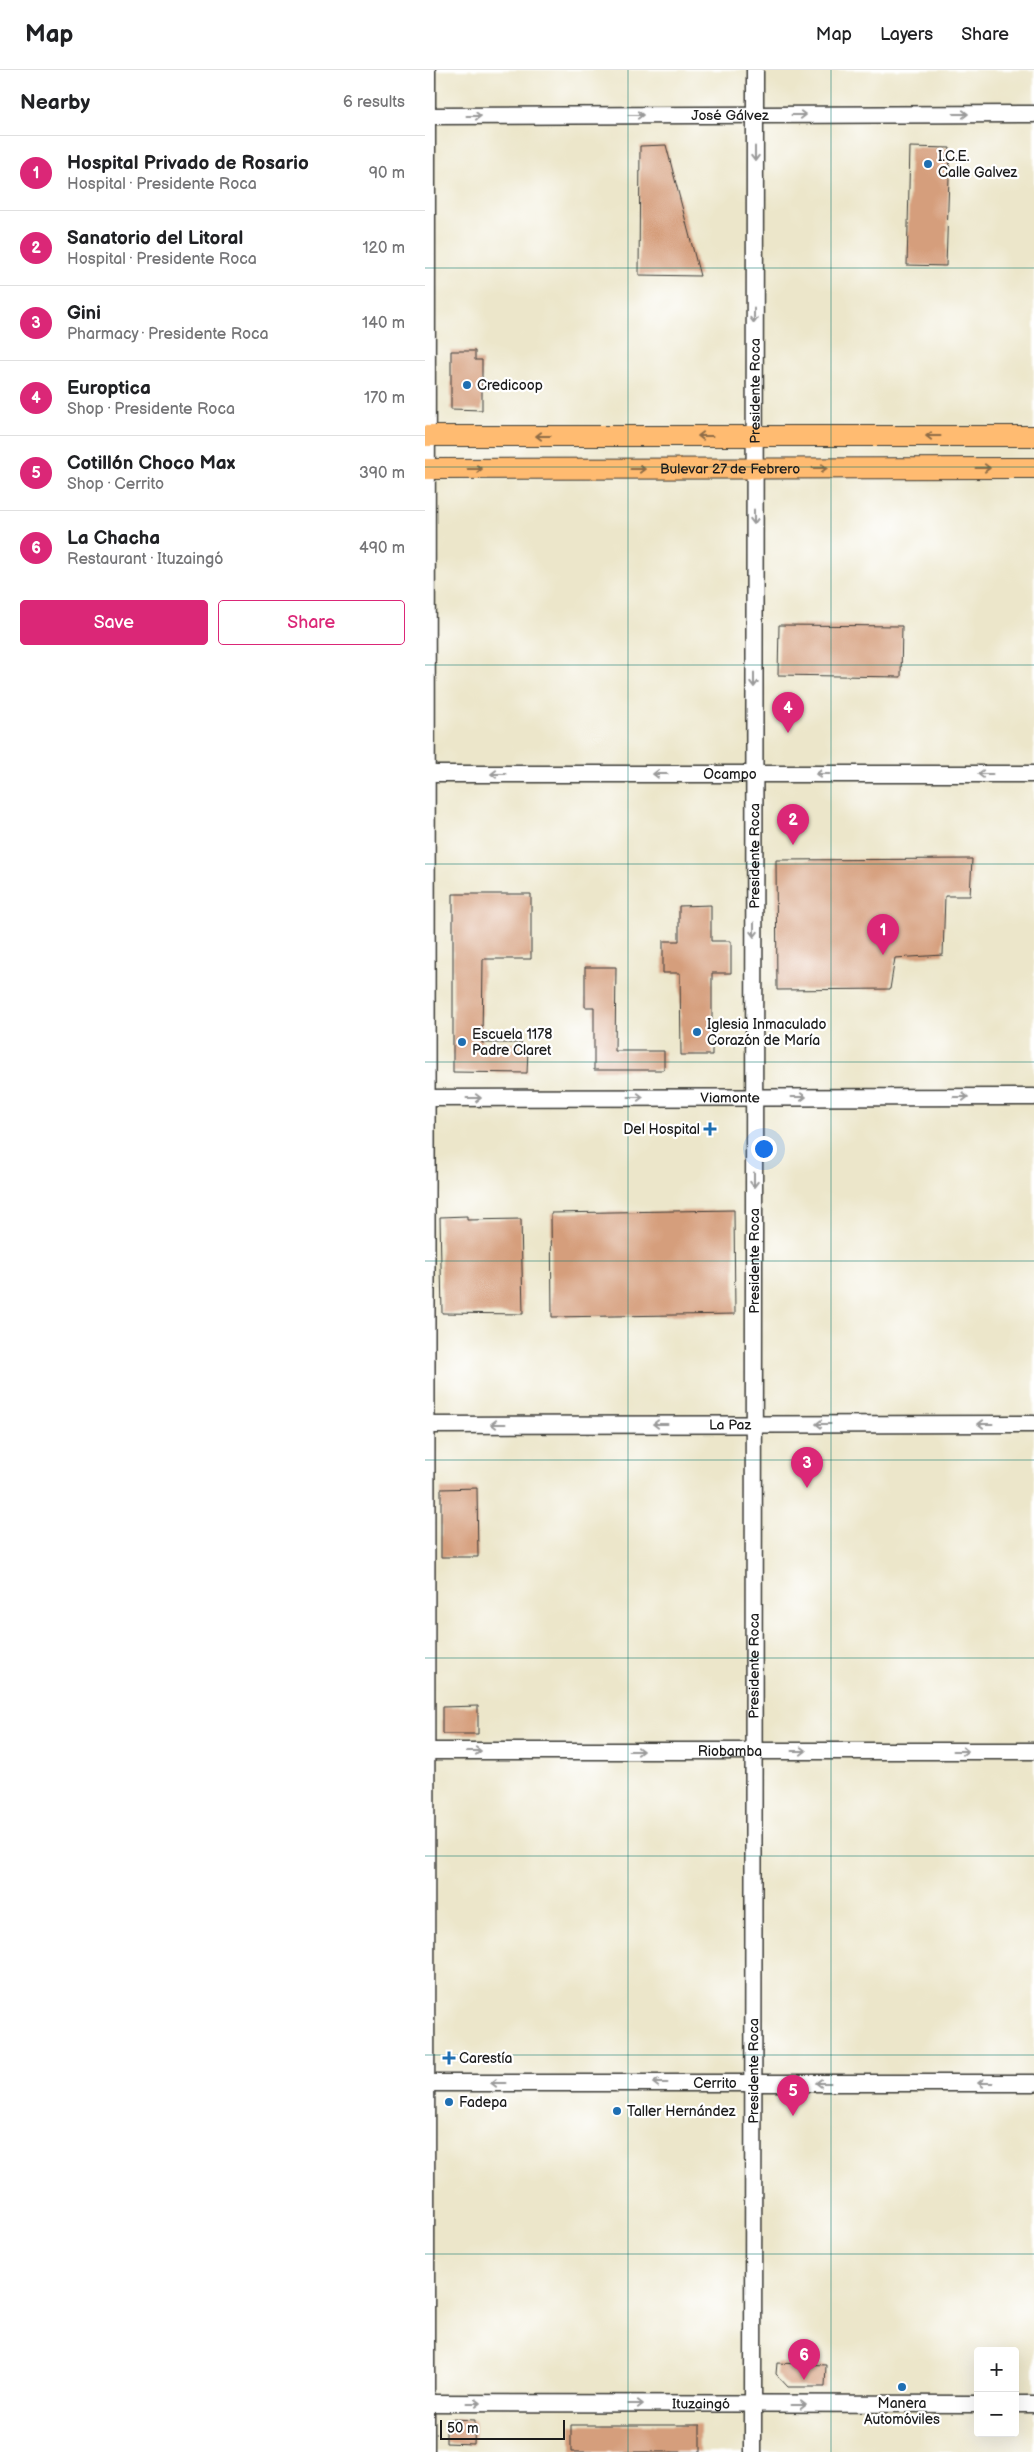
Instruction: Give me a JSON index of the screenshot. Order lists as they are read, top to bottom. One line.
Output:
{"streets":{"main road":["Bulevar 27 de Febrero"],"street":["José Gálvez","Presidente Roca","Ocampo","Viamonte","La Paz","Riobamba","Cerrito","Ituzaingó"]},"crossings":[["José Gálvez","Presidente Roca"],["Presidente Roca","Bulevar 27 de Febrero"],["Presidente Roca","Ocampo"],["Presidente Roca","Viamonte"],["Presidente Roca","La Paz"],["Presidente Roca","Riobamba"],["Presidente Roca","Cerrito"],["Presidente Roca","Ituzaingó"]],"one_way":["José Gálvez","Presidente Roca","Ocampo","Viamonte","La Paz","Riobamba","Cerrito","Ituzaingó"],"places":{"other":["I.C.E. Calle Galvez","Credicoop","Iglesia Inmaculado Corazón de María","Escuela 1178 Padre Claret","Fadepa","Taller Hernández","Manera Automóviles"],"health":["Del Hospital","Carestía"]},"scale_bar":"50 m","page":{"header":"Map","nav":["Map","Layers","Share"],"heading":["Nearby","6 results"],"list":[{"mark":"1","name":"Hospital Privado de Rosario","note":"Hospital · Presidente Roca","value":"90 m"},{"mark":"2","name":"Sanatorio del Litoral","note":"Hospital · Presidente Roca","value":"120 m"},{"mark":"3","name":"Gini","note":"Pharmacy · Presidente Roca","value":"140 m"},{"mark":"4","name":"Europtica","note":"Shop · Presidente Roca","value":"170 m"},{"mark":"5","name":"Cotillón Choco Max","note":"Shop · Cerrito","value":"390 m"},{"mark":"6","name":"La Chacha","note":"Restaurant · Ituzaingó","value":"490 m"}],"buttons":["Save","Share"],"pins":["4","2","1","3","5","6"],"map_buttons":["+","−"],"scale":"50 m"}}
